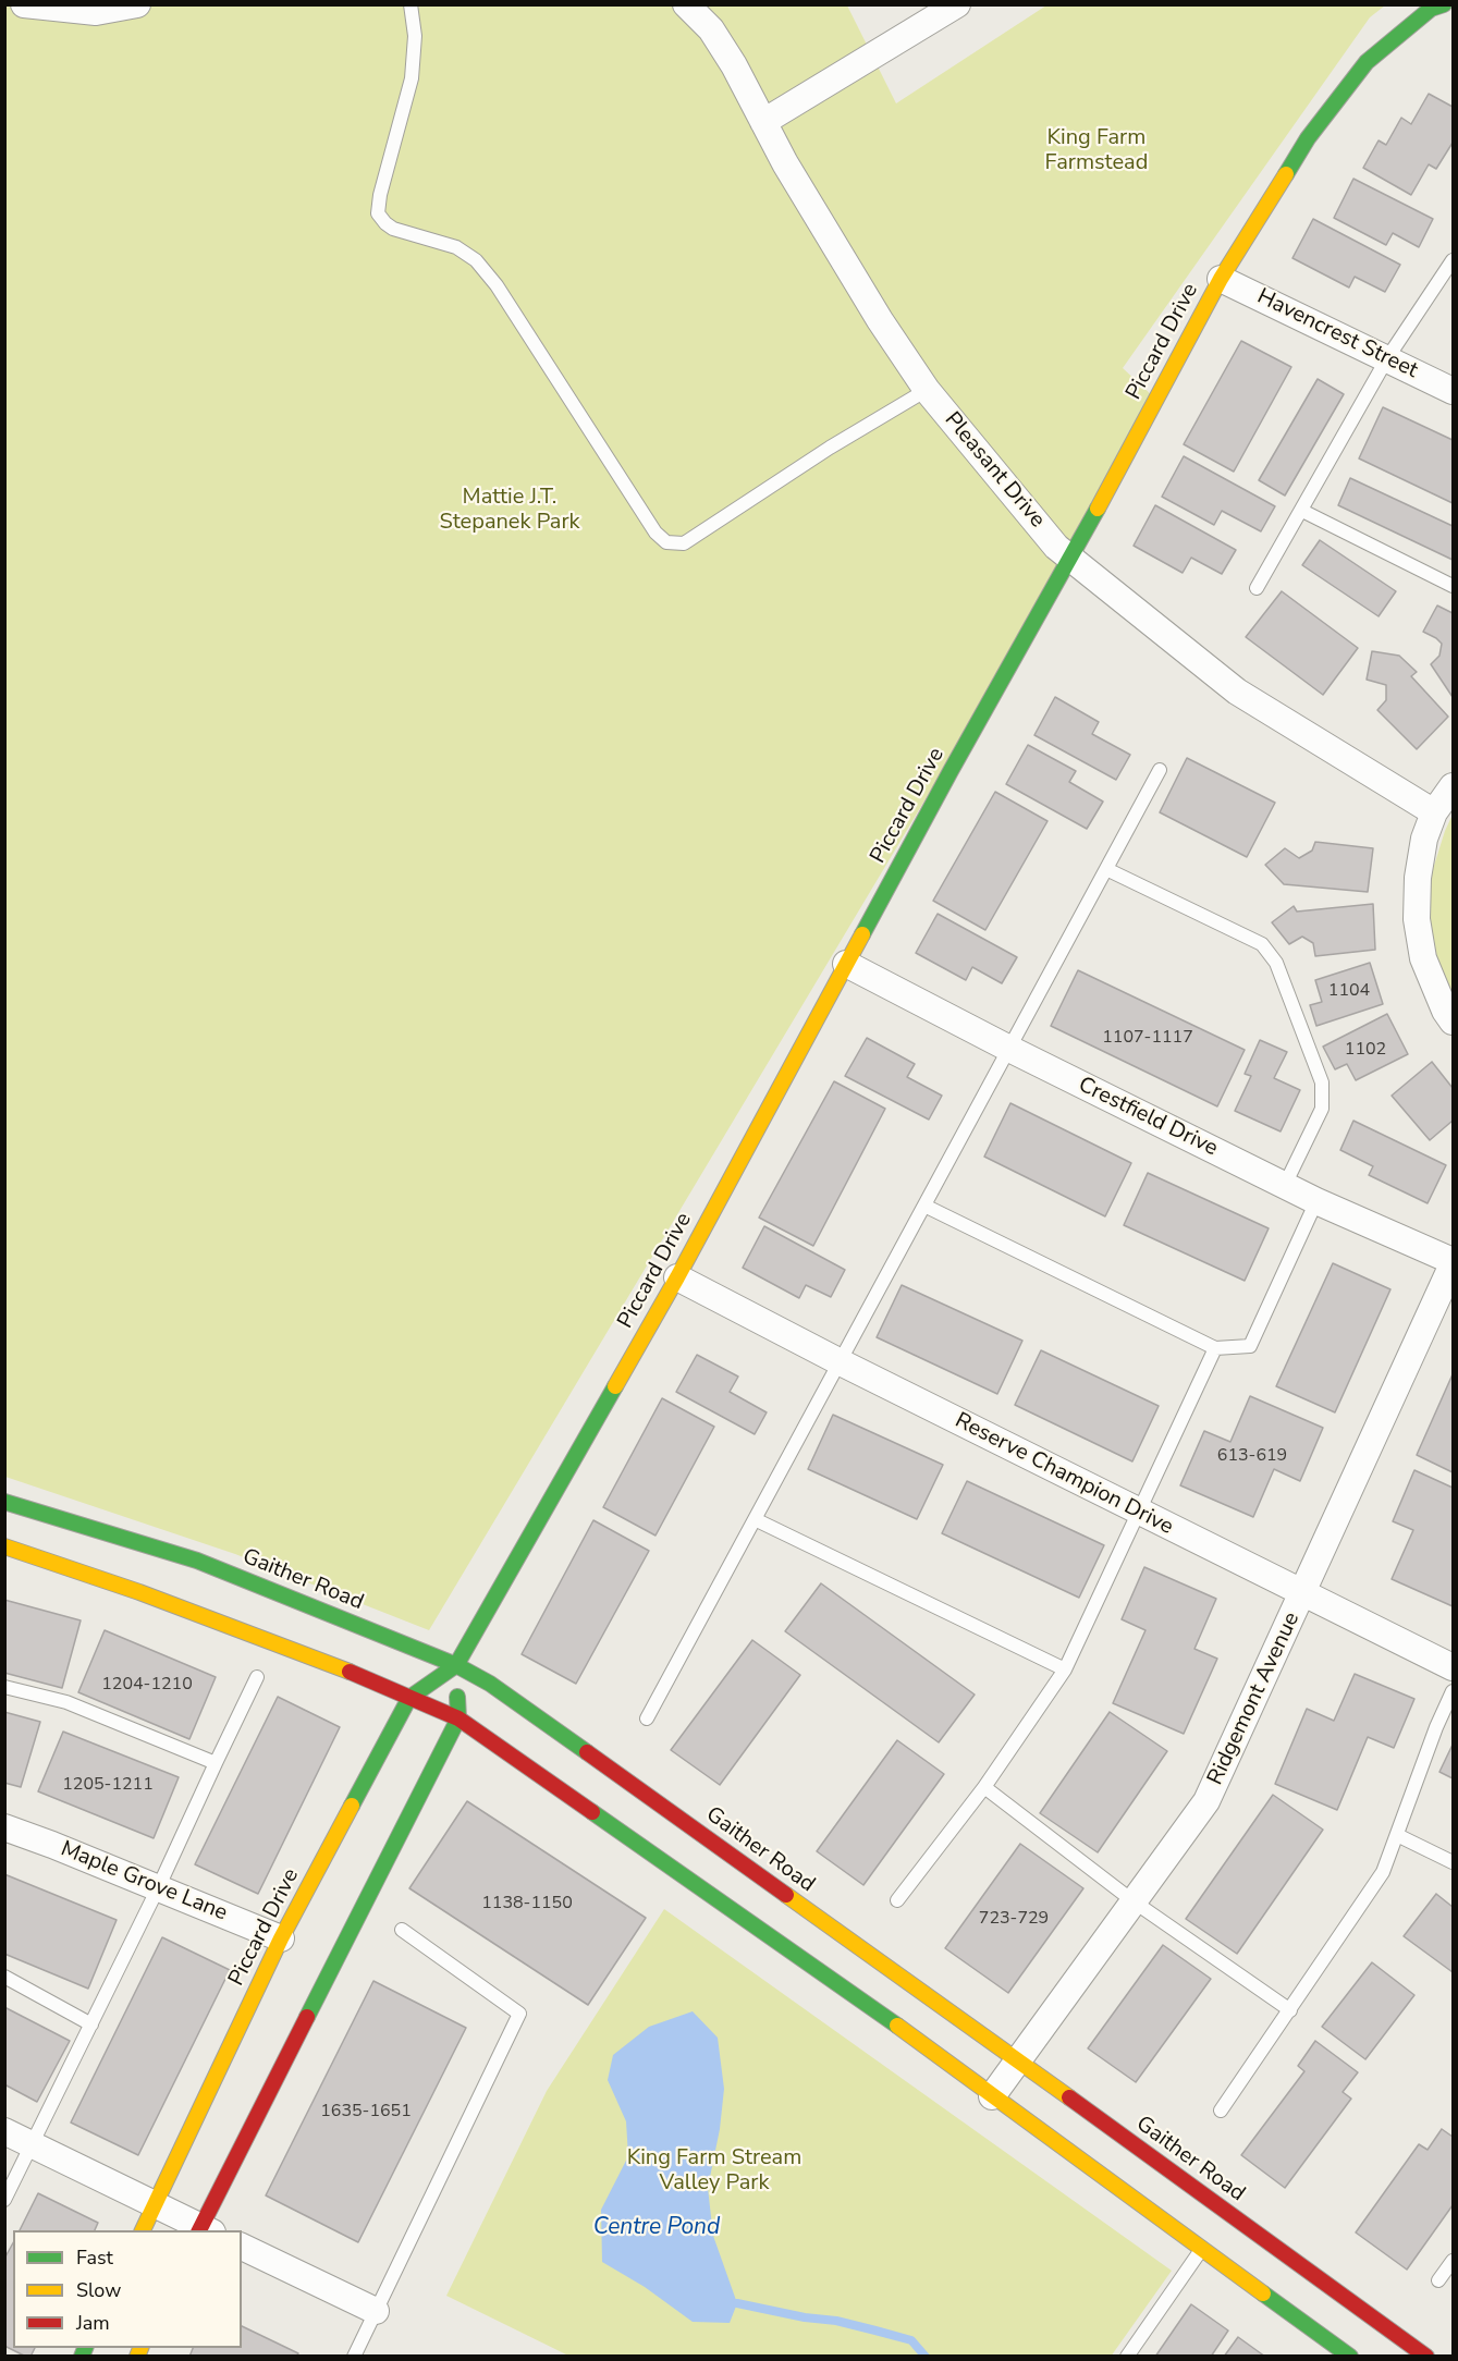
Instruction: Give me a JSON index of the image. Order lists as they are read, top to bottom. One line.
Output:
{"streets":{"street":["Havencrest Street","Piccard Drive","Pleasant Drive","Crestfield Drive","Reserve Champion Drive","Gaither Road","Ridgemont Avenue","Maple Grove Lane"]},"crossings":[["Havencrest Street","Piccard Drive"],["Piccard Drive","Pleasant Drive"],["Piccard Drive","Crestfield Drive"],["Piccard Drive","Reserve Champion Drive"],["Piccard Drive","Gaither Road"],["Piccard Drive","Maple Grove Lane"],["Crestfield Drive","Ridgemont Avenue"],["Reserve Champion Drive","Ridgemont Avenue"],["Gaither Road","Ridgemont Avenue"]],"water":["Centre Pond"],"parks":["King Farm Farmstead","Mattie J.T. Stepanek Park","King Farm Stream Valley Park"],"house_numbers":["1104","1107-1117","1102","613-619","1204-1210","1205-1211","1138-1150","723-729","1635-1651"],"legend":["Fast","Slow","Jam"]}
